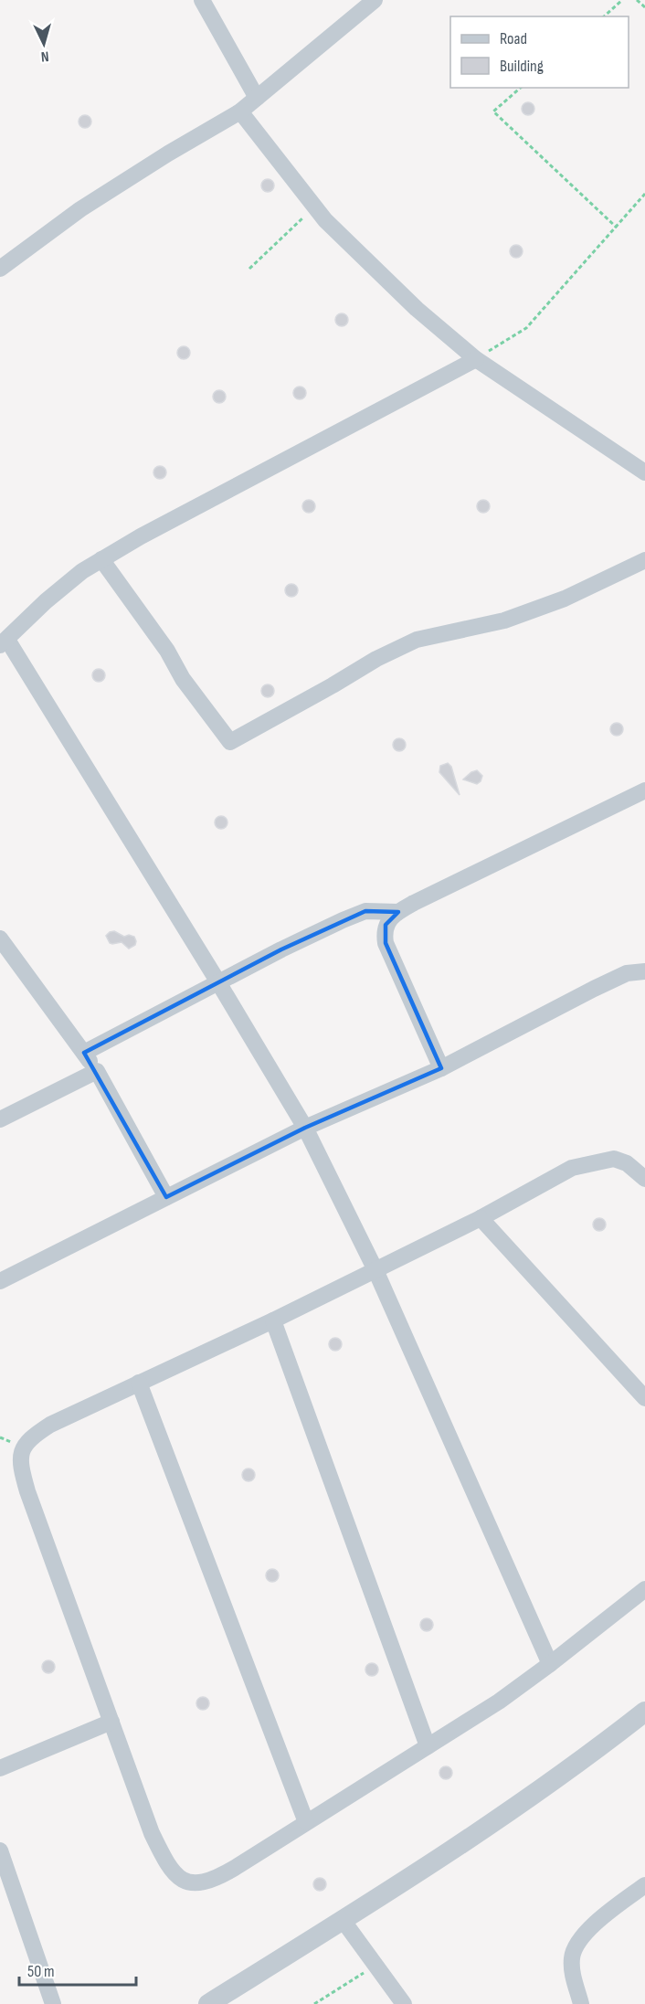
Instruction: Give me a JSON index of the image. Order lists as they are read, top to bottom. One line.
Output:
{"legend":["Road","Building"],"scale_bar":"50 m","north":"bottom"}
